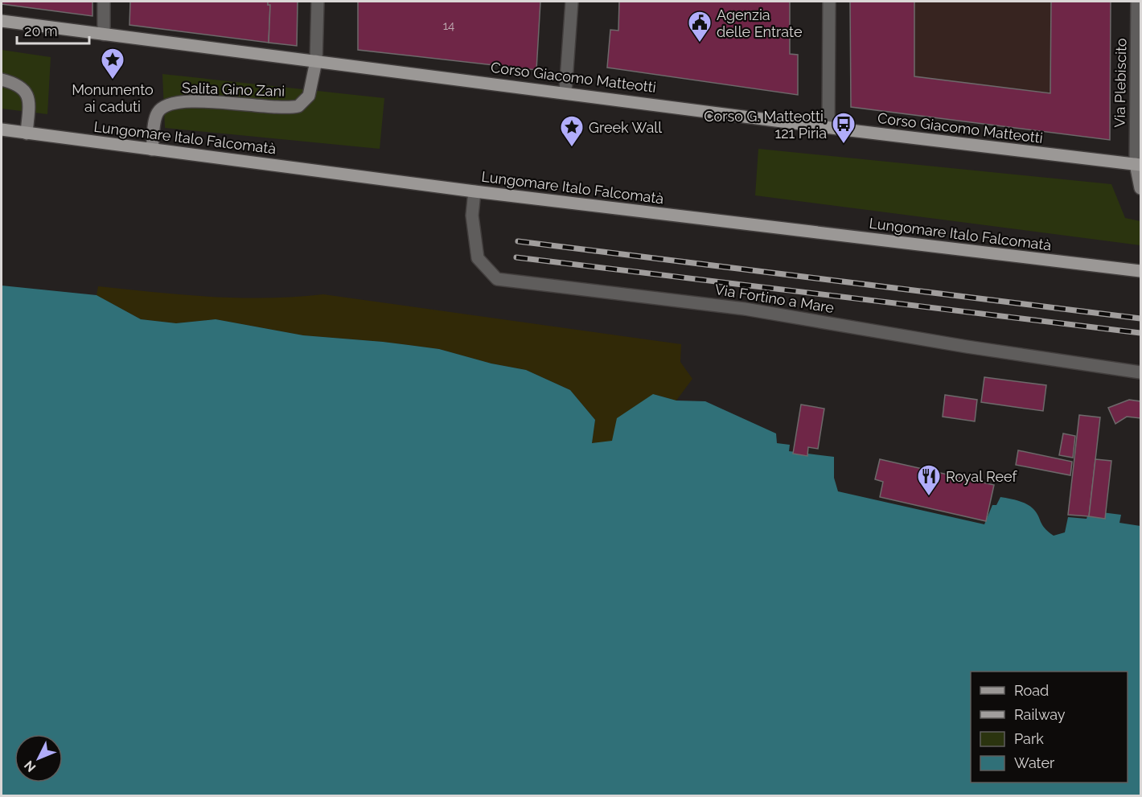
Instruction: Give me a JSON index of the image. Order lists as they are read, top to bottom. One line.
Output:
{"streets":{"main road":["Corso Giacomo Matteotti","Lungomare Italo Falcomatà"],"street":["Via Plebiscito","Salita Gino Zani","Via Fortino a Mare"]},"crossings":[["Corso Giacomo Matteotti","Via Plebiscito"],["Corso Giacomo Matteotti","Salita Gino Zani"],["Salita Gino Zani","Lungomare Italo Falcomatà"],["Lungomare Italo Falcomatà","Via Fortino a Mare"]],"places":{"public building":["Agenzia delle Entrate"],"place":["Monumento ai caduti","Greek Wall"],"bus stop":["Corso G. Matteotti, 121 Piria"],"restaurant":["Royal Reef"]},"house_numbers":["14"],"legend":["Road","Railway","Park","Water"],"scale_bar":"20 m","north":"bottom left"}
